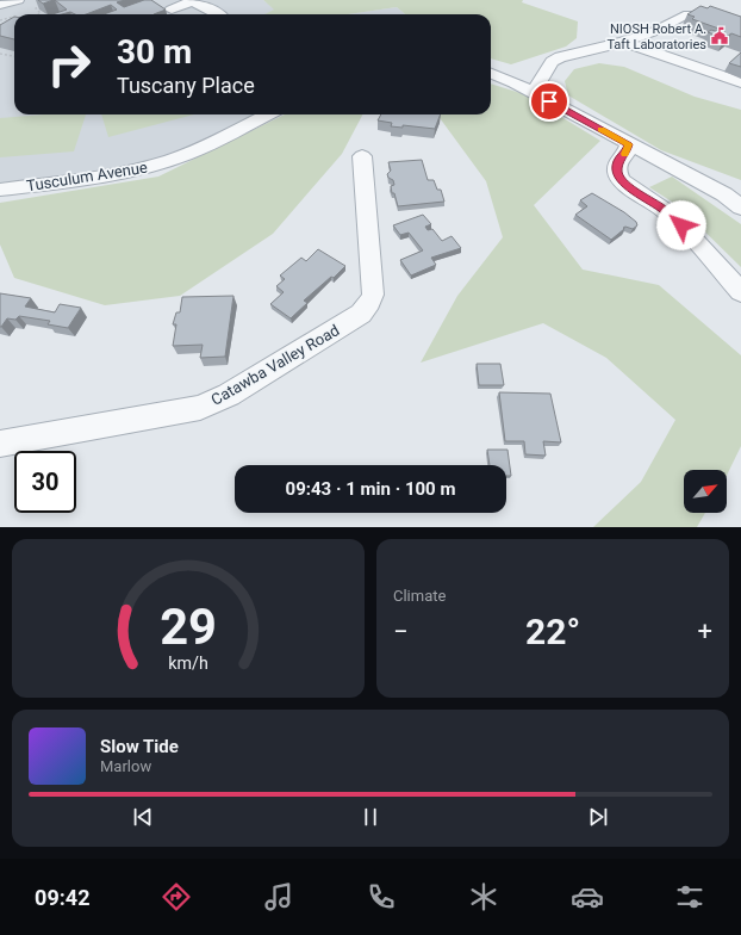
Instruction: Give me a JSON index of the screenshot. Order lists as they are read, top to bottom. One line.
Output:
{"streets":{"street":["Tusculum Avenue","Catawba Valley Road"]},"places":{"public building":["NIOSH Robert A. Taft Laboratories"]},"north":"top right","page":{"turn":["30 m","Tuscany Place"],"limit":"30","trip":"09:43 · 1 min · 100 m","tile":"Climate","heat":["−","22°","+"],"song":["Slow Tide","Marlow"],"tabs":"09:42","gauge":["29","km/h"]}}
